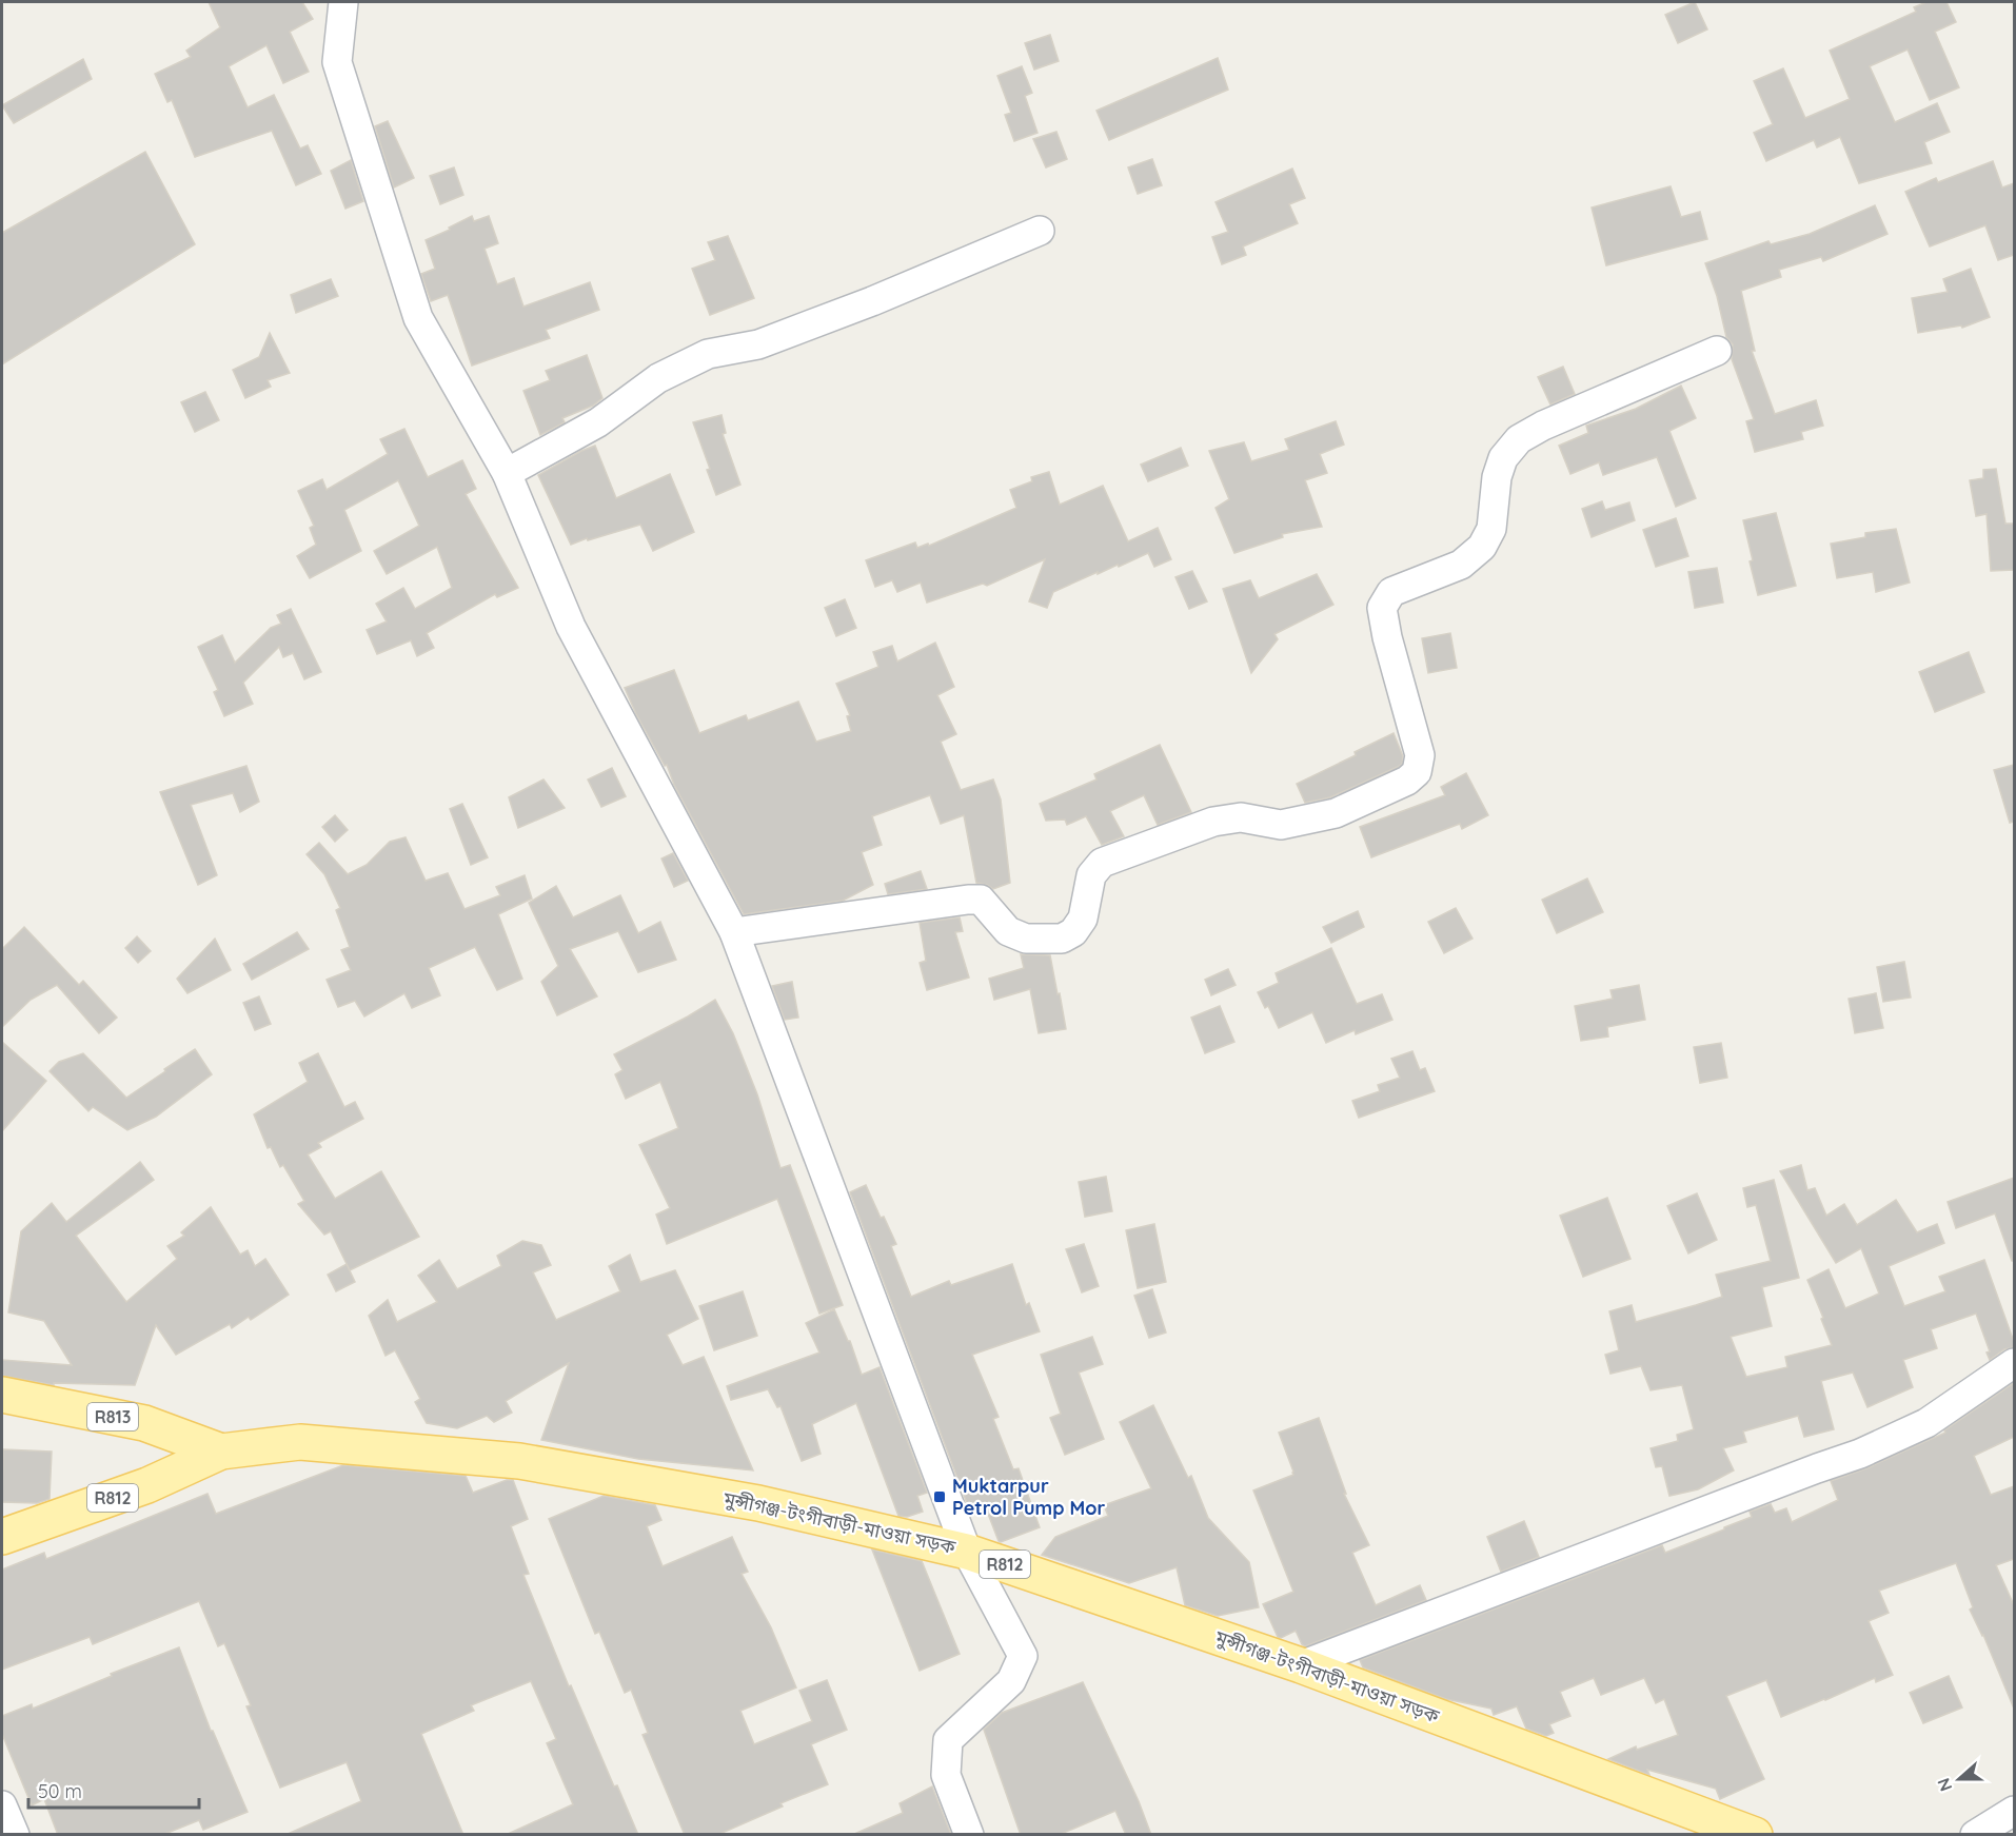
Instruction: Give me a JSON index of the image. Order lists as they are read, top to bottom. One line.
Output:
{"streets":{"main road":["R813","R812","মুন্সীগঞ্জ-টংগীবাড়ী-মাওয়া সড়ক"]},"crossings":[["R813","R812"],["R813","মুন্সীগঞ্জ-টংগীবাড়ী-মাওয়া সড়ক"],["R812","মুন্সীগঞ্জ-টংগীবাড়ী-মাওয়া সড়ক"]],"places":{"transit":["Muktarpur Petrol Pump Mor"]},"scale_bar":"50 m","north":"left"}
